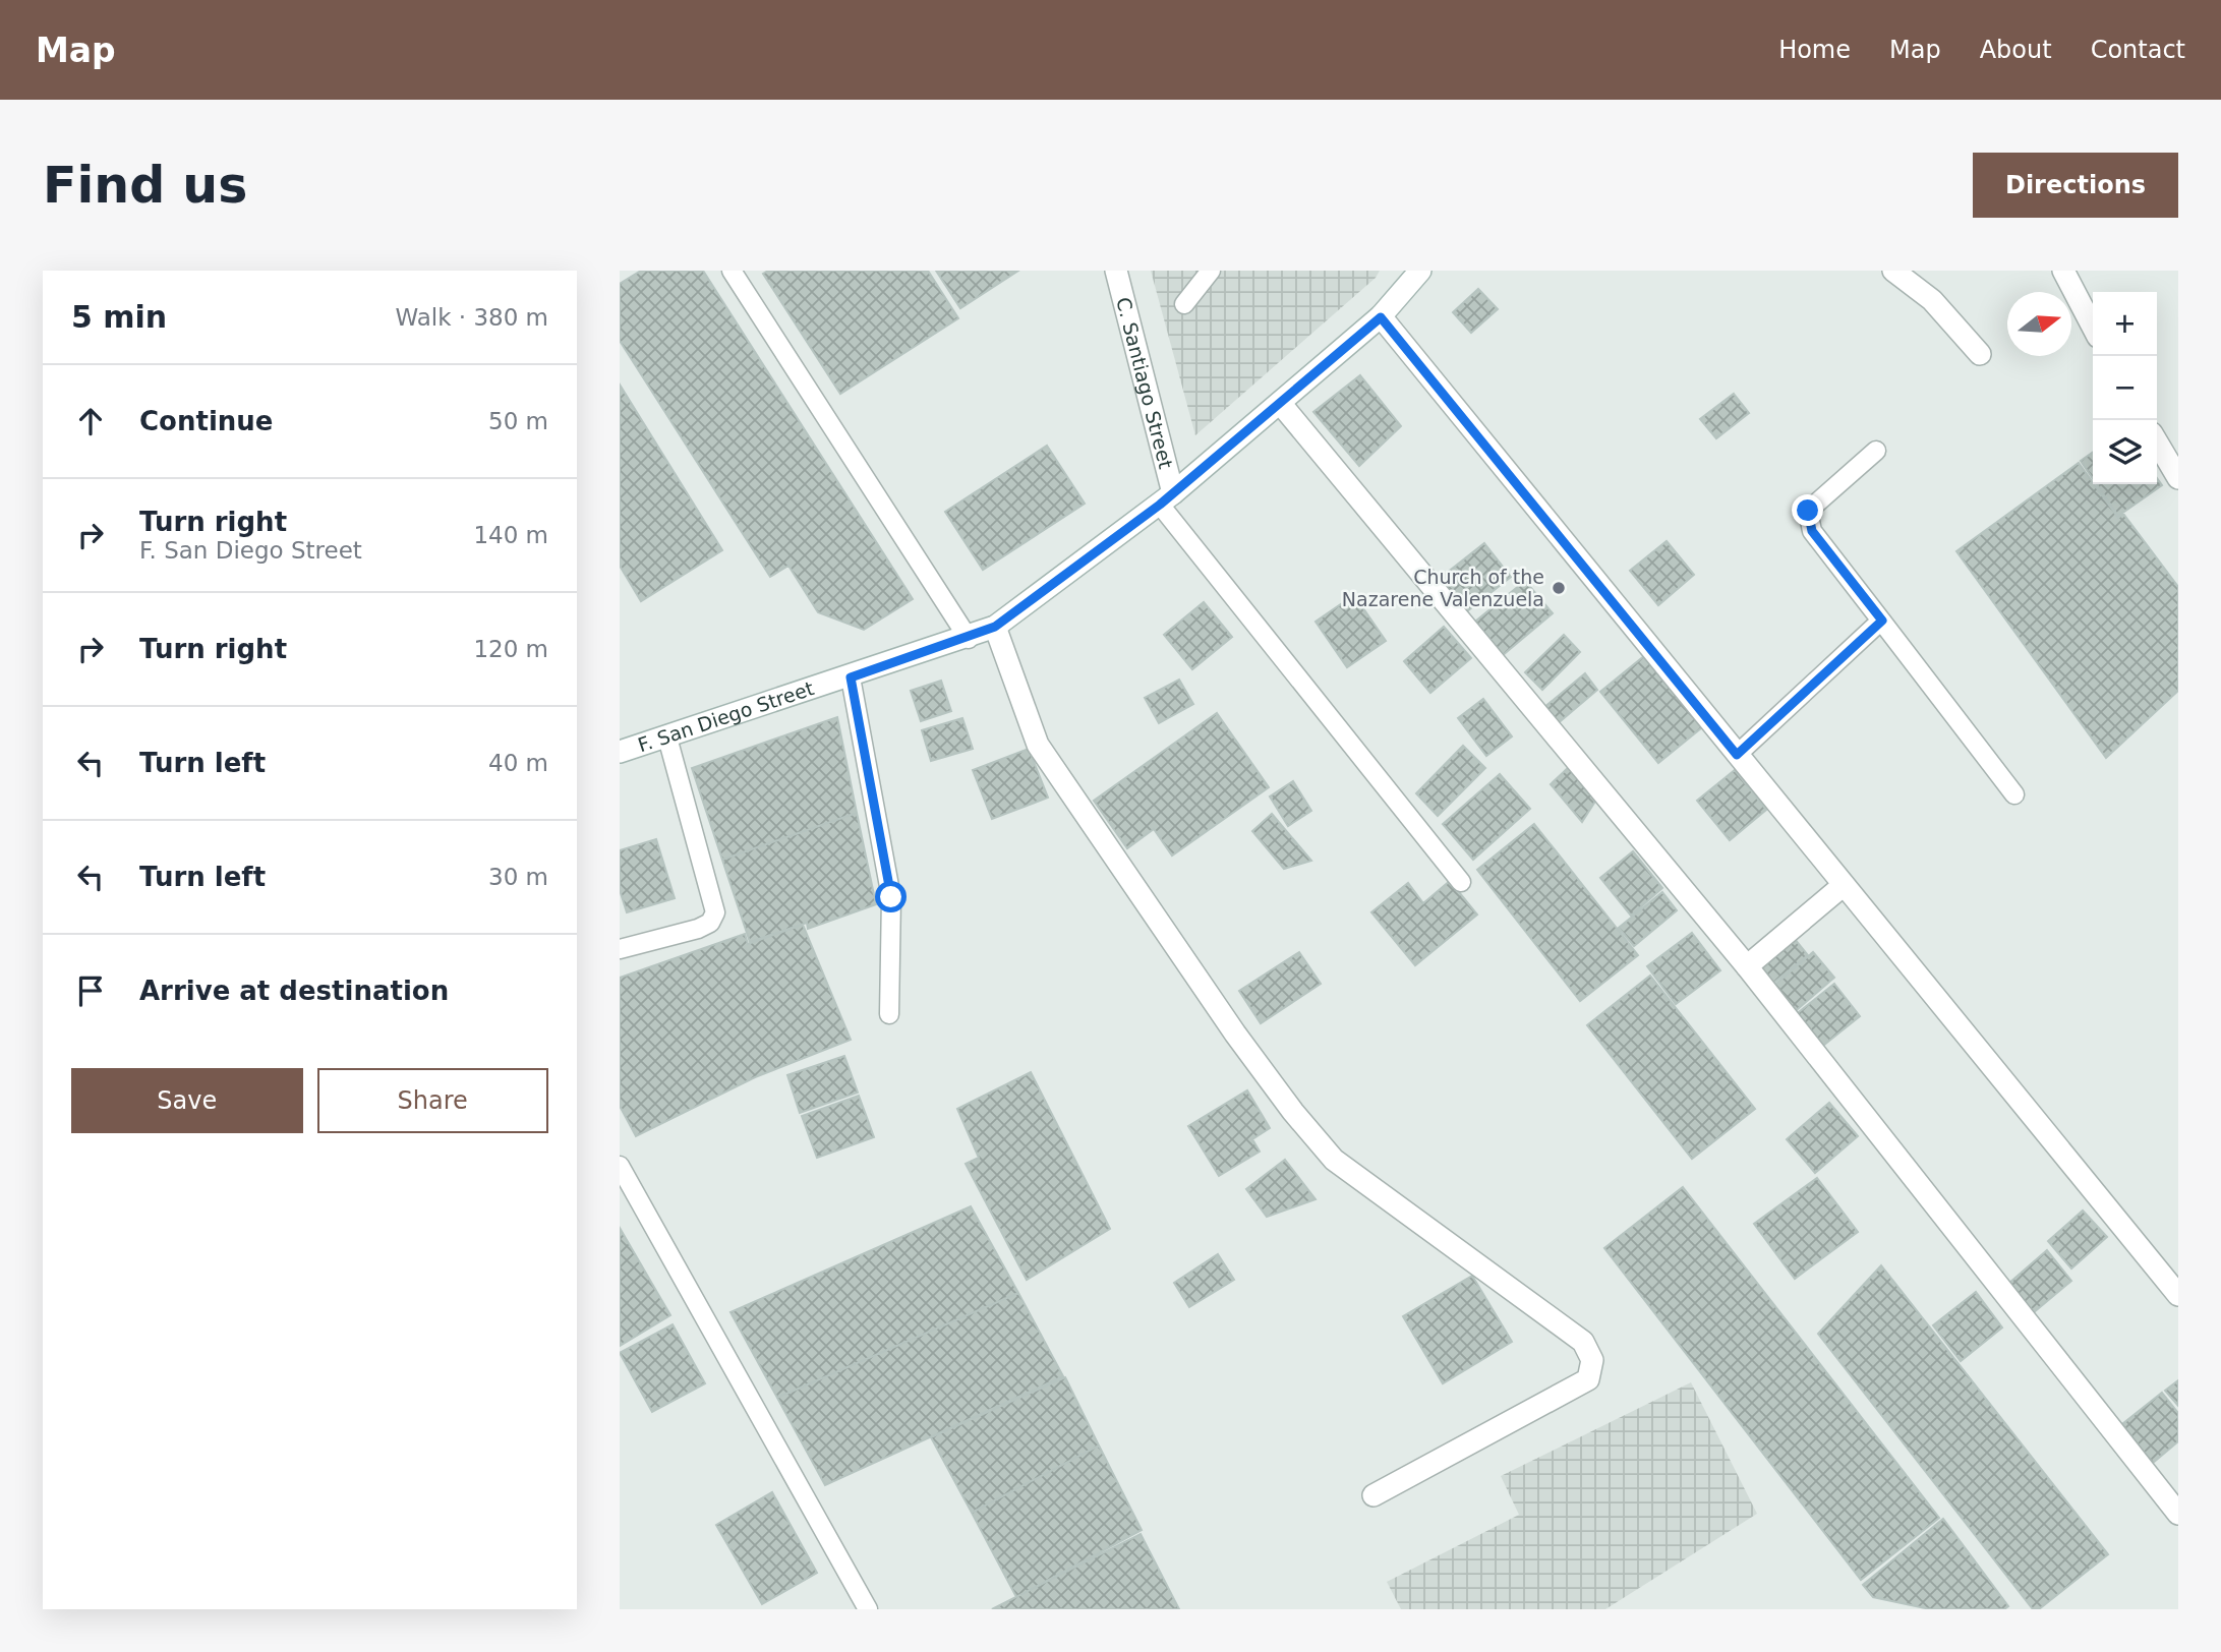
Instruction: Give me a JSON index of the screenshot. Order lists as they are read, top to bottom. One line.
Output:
{"streets":{"street":["C. Santiago Street","F. San Diego Street"]},"crossings":[["C. Santiago Street","F. San Diego Street"]],"places":["Church of the Nazarene Valenzuela"],"north":"right","page":{"header":"Map","nav":["Home","Map","About","Contact"],"buttons":["Directions",["Save","Share"]],"title":"Find us","heading":["5 min","Walk · 380 m"],"map_buttons":["+","−"],"list":[["Continue","50 m"],["Turn right","F. San Diego Street","140 m"],["Turn right","120 m"],["Turn left","40 m"],["Turn left","30 m"],"Arrive at destination"]}}
